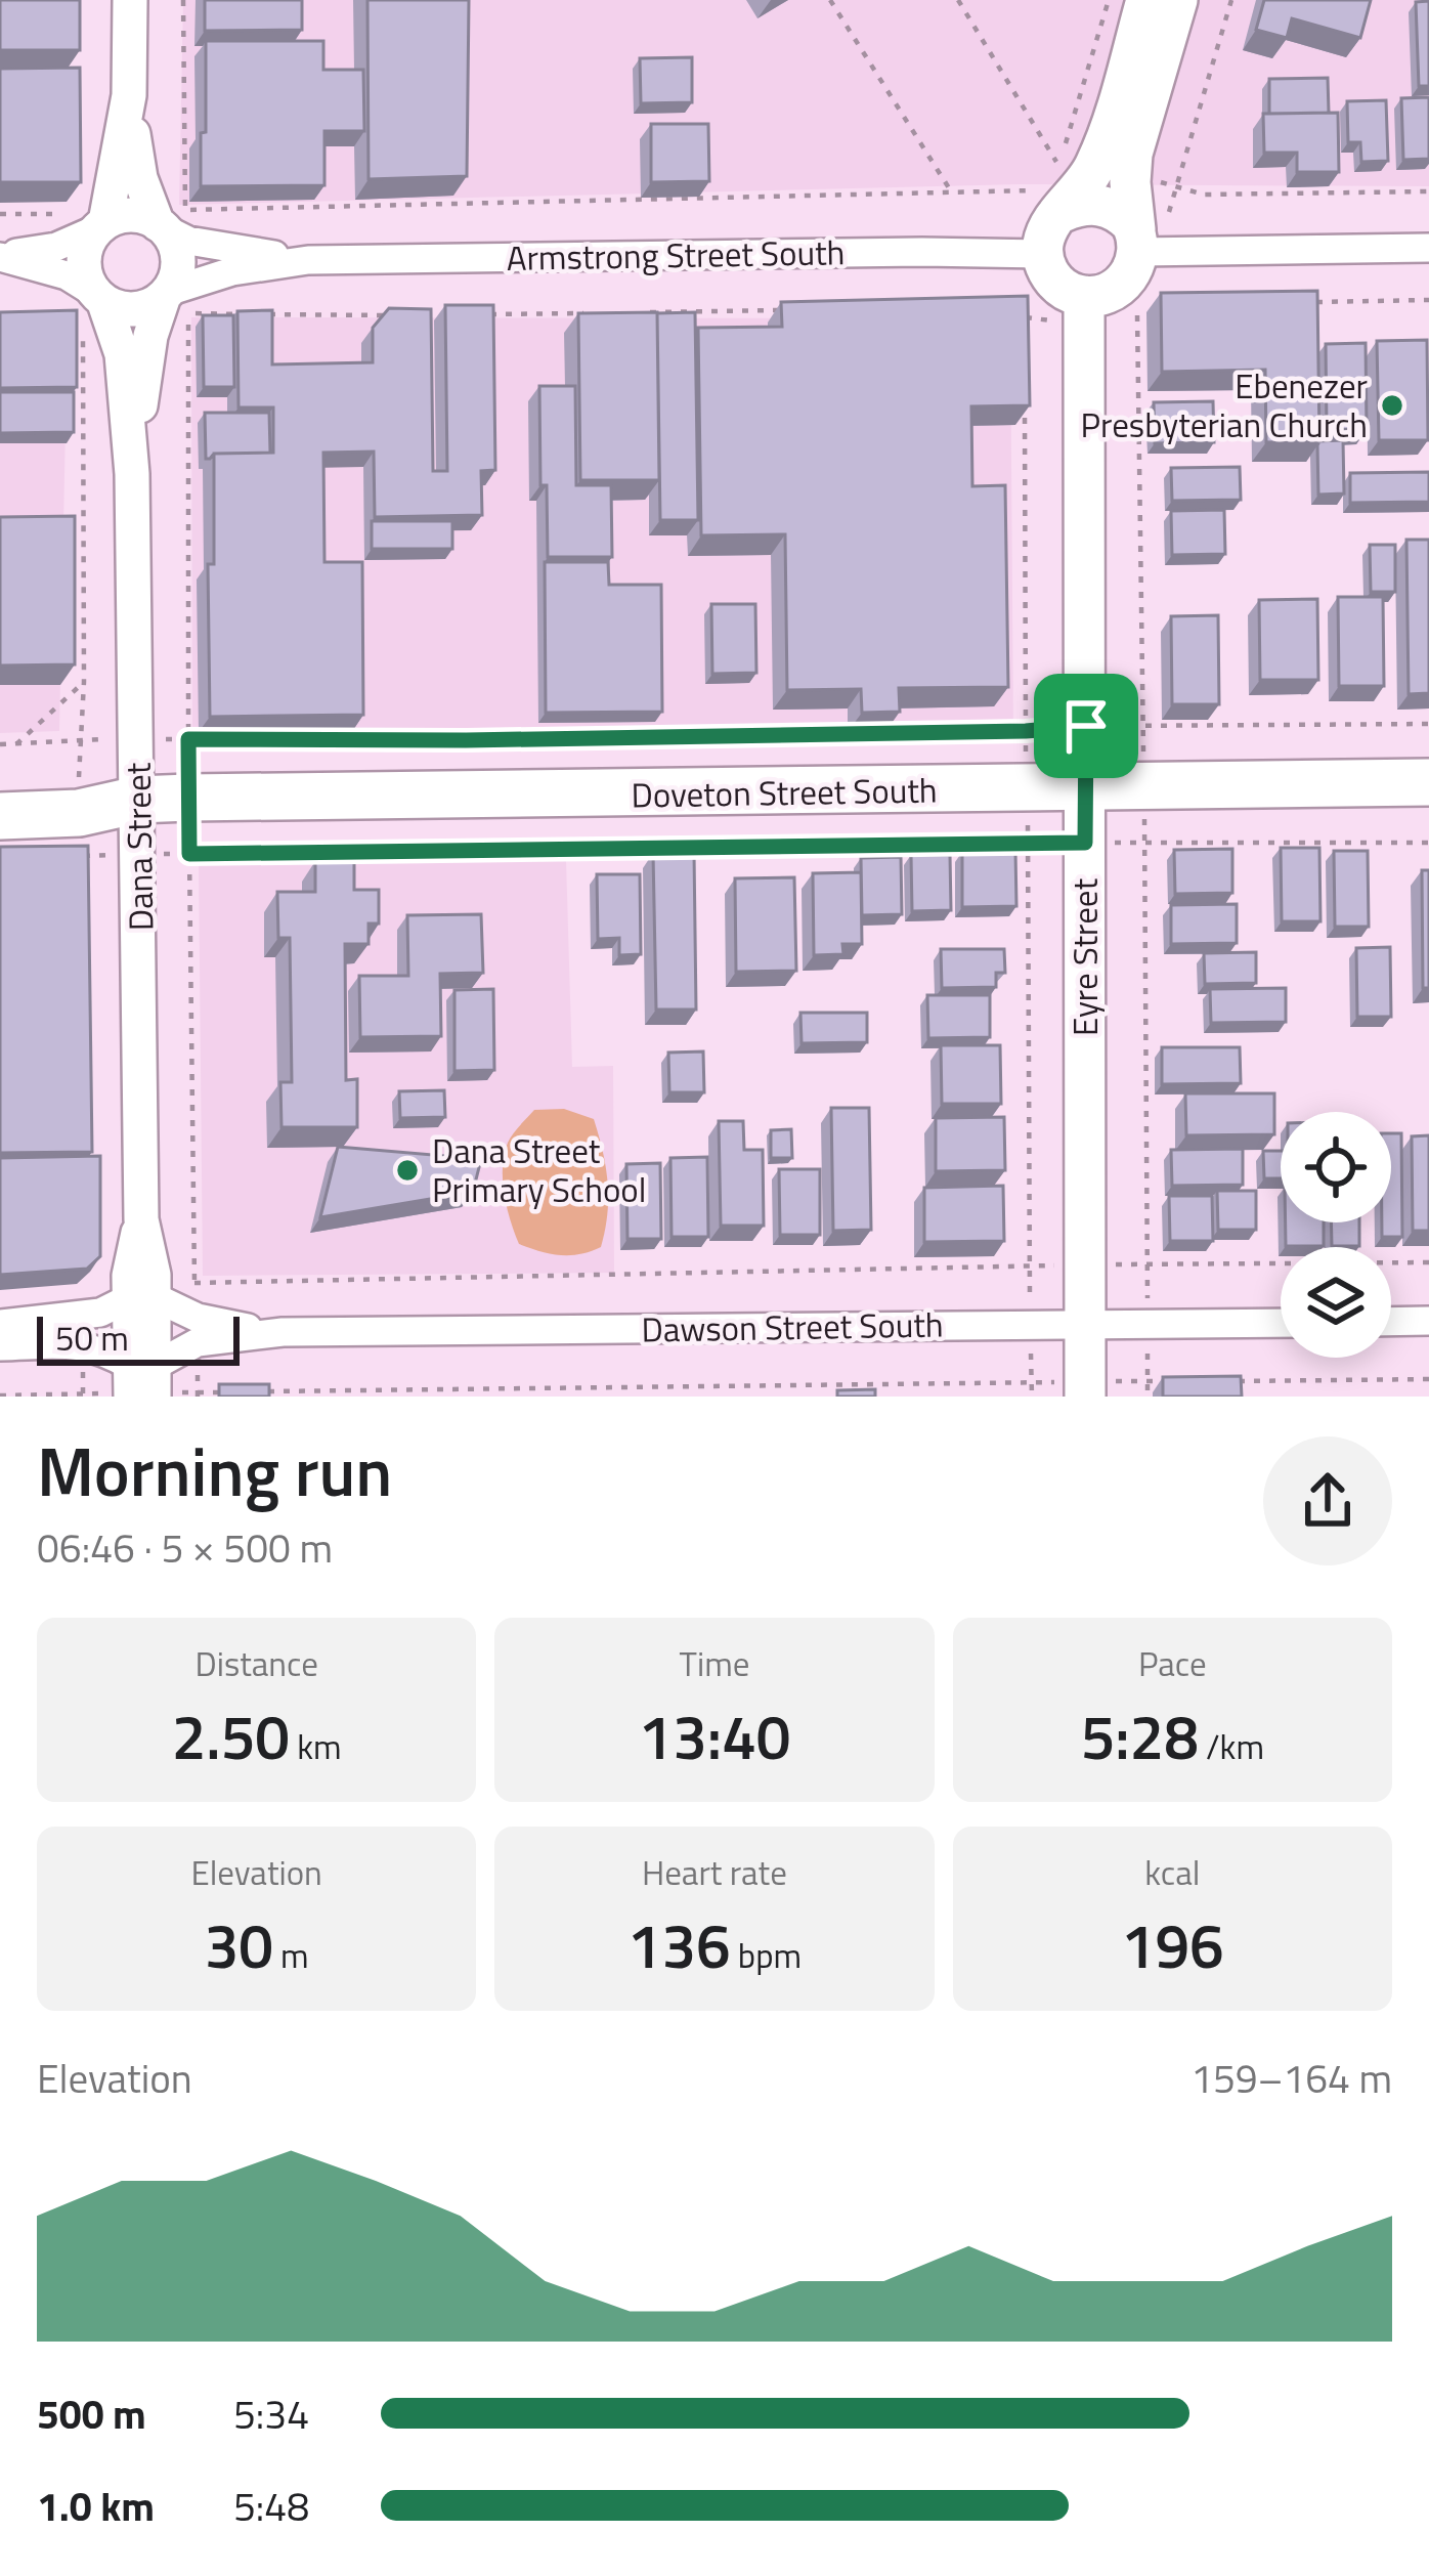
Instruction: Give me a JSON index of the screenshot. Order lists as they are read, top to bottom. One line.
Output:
{"streets":{"highway":["Doveton Street South"],"main road":["Eyre Street"],"street":["Armstrong Street South","Dana Street","Dawson Street South"]},"crossings":[["Armstrong Street South","Dana Street"],["Doveton Street South","Dana Street"],["Doveton Street South","Eyre Street"],["Dana Street","Dawson Street South"],["Eyre Street","Dawson Street South"]],"places":["Ebenezer Presbyterian Church","Dana Street Primary School"],"scale_bar":"50 m","page":{"scale":"50 m","heading":["Morning run","06:46 · 5 × 500 m"],"stats":[["Distance","2.50 km"],["Time","13:40"],["Pace","5:28 /km"],["Elevation","30 m"],["Heart rate","136 bpm"],["kcal","196"]],"chart":["Elevation","159–164 m"],"list":[{"name":"500 m","note":"5:34"},{"name":"1.0 km","note":"5:48"}]}}
